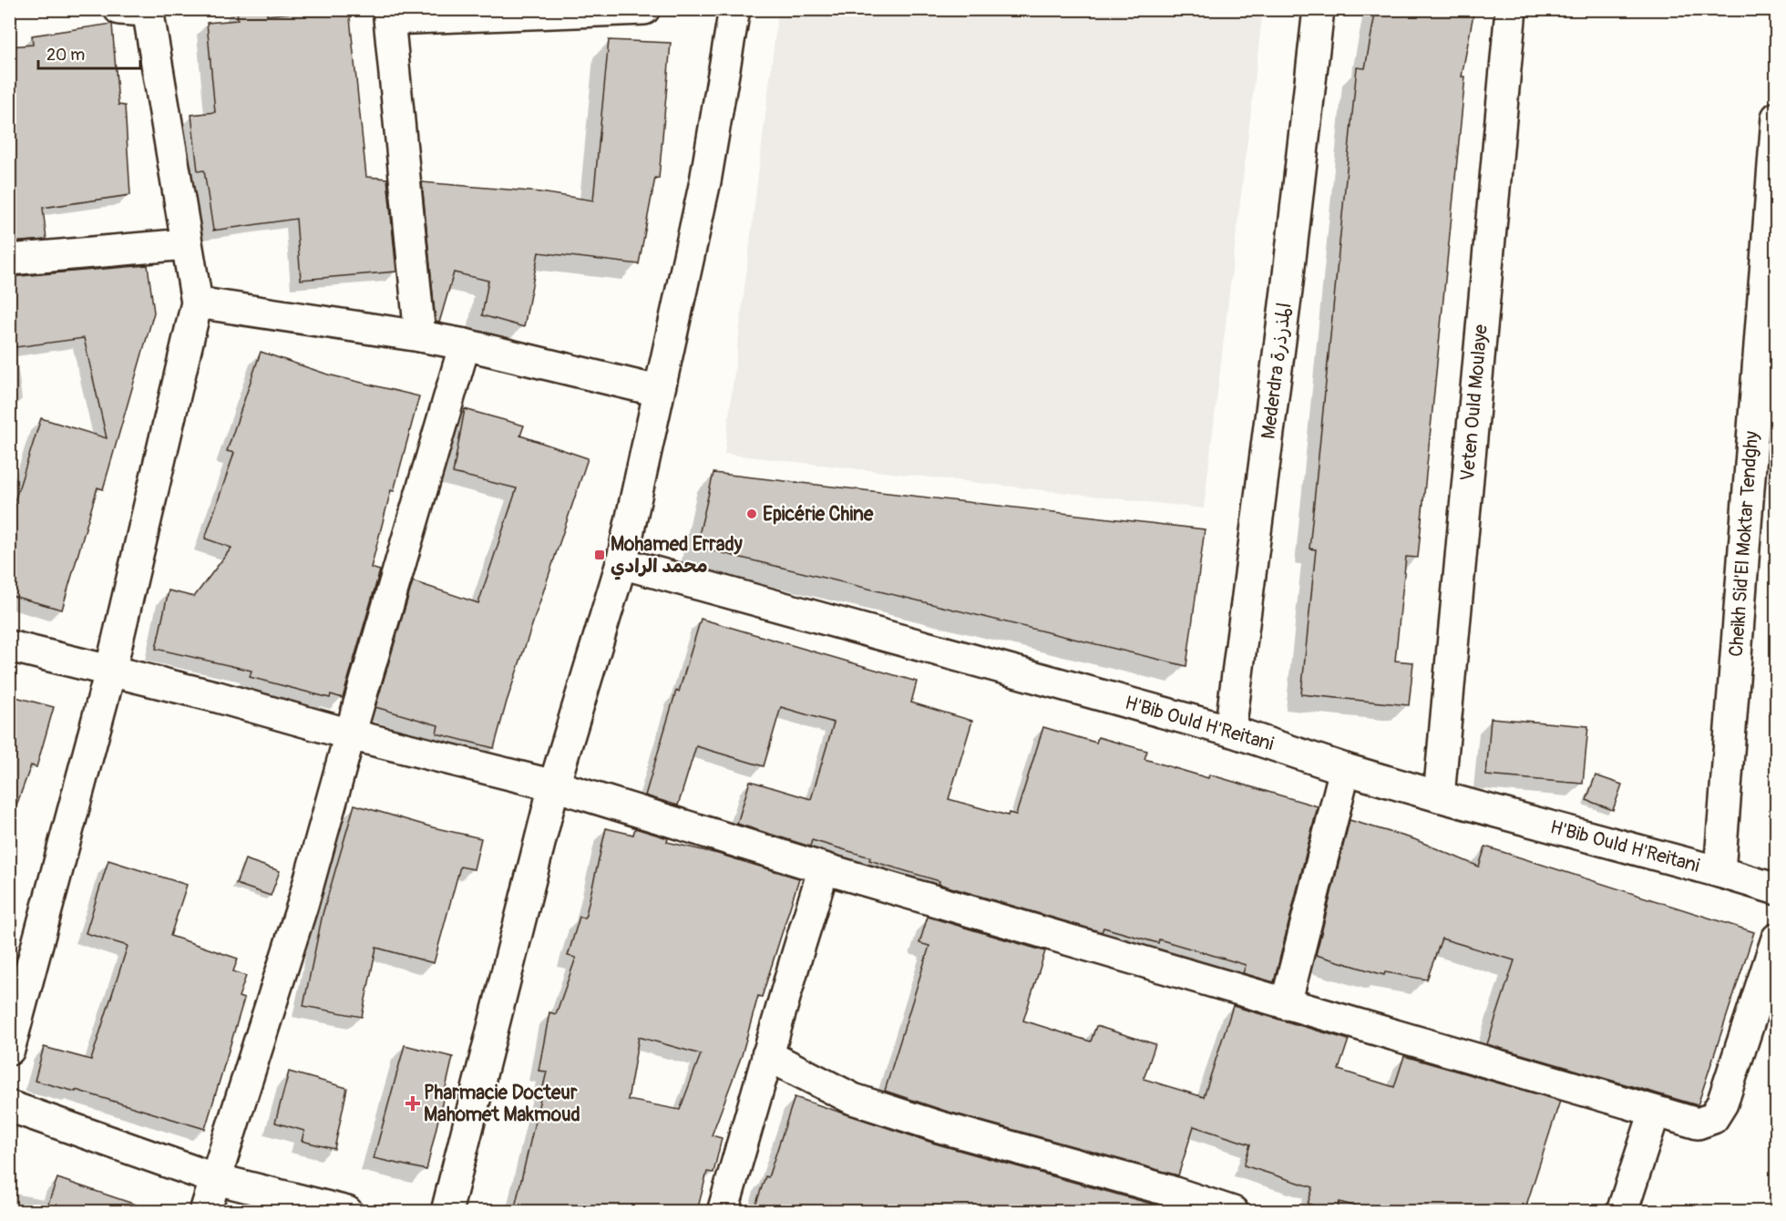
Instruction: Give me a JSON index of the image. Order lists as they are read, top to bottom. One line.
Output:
{"streets":{"street":["Mederdra المذرذرة","Veten Ould Moulaye","Cheikh Sid'El Moktar Tendghy","H'Bib Ould H'Reitani"]},"crossings":[["Mederdra المذرذرة","H'Bib Ould H'Reitani"],["Veten Ould Moulaye","H'Bib Ould H'Reitani"],["Cheikh Sid'El Moktar Tendghy","H'Bib Ould H'Reitani"]],"places":{"other":["Epicérie Chine"],"transit":["Mohamed Errady محمد الرادي"],"health":["Pharmacie Docteur Mahomet Makmoud"]},"scale_bar":"20 m"}
